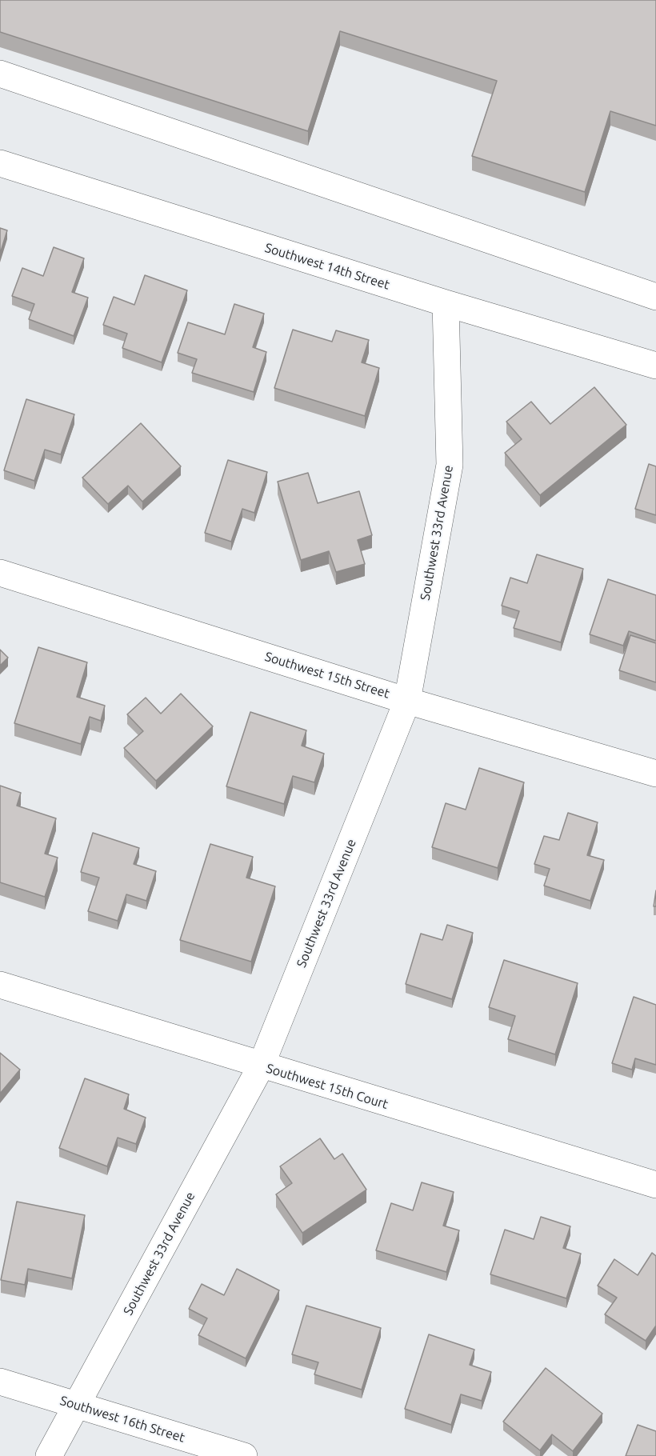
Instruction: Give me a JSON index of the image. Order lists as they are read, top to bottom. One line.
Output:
{"streets":{"street":["Southwest 14th Street","Southwest 33rd Avenue","Southwest 15th Street","Southwest 15th Court","Southwest 16th Street"]},"crossings":[["Southwest 14th Street","Southwest 33rd Avenue"],["Southwest 33rd Avenue","Southwest 15th Street"],["Southwest 33rd Avenue","Southwest 15th Court"],["Southwest 33rd Avenue","Southwest 16th Street"]]}
